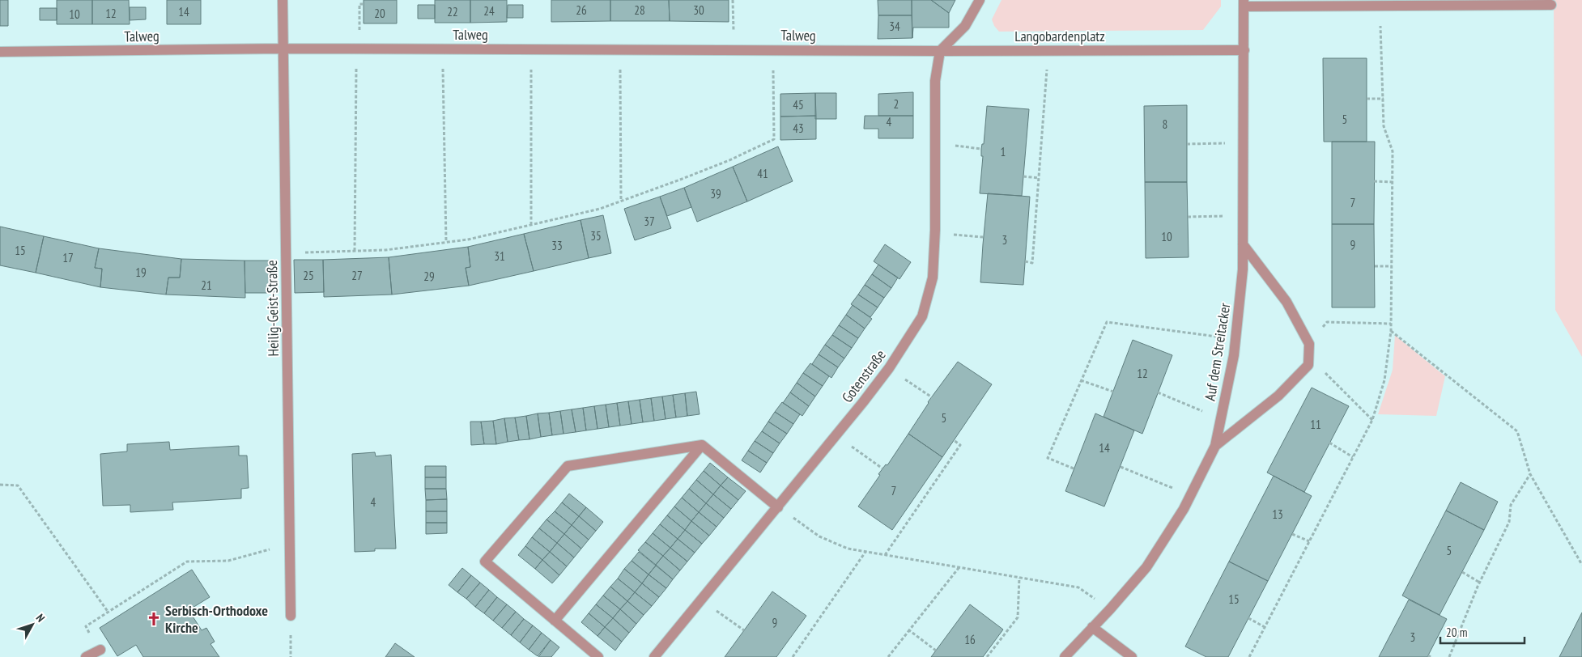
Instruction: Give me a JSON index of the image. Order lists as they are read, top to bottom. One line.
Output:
{"streets":{"street":["Talweg","Langobardenplatz","Heilig-Geist-Straße","Auf dem Streitacker","Gotenstraße"]},"crossings":[["Talweg","Langobardenplatz"],["Talweg","Heilig-Geist-Straße"],["Talweg","Gotenstraße"],["Langobardenplatz","Auf dem Streitacker"],["Langobardenplatz","Gotenstraße"]],"places":{"church":["Serbisch-Orthodoxe Kirche"]},"house_numbers":["26","28","30","24","14","22","12","20","10","34","2","45","5","4","8","43","1","41","39","7","37","35","10","3","9","33","15","31","17","19","25","27","29","21","12","5","11","14","7","4","13","5","15","9","3","16"],"scale_bar":"20 m","north":"top right"}
